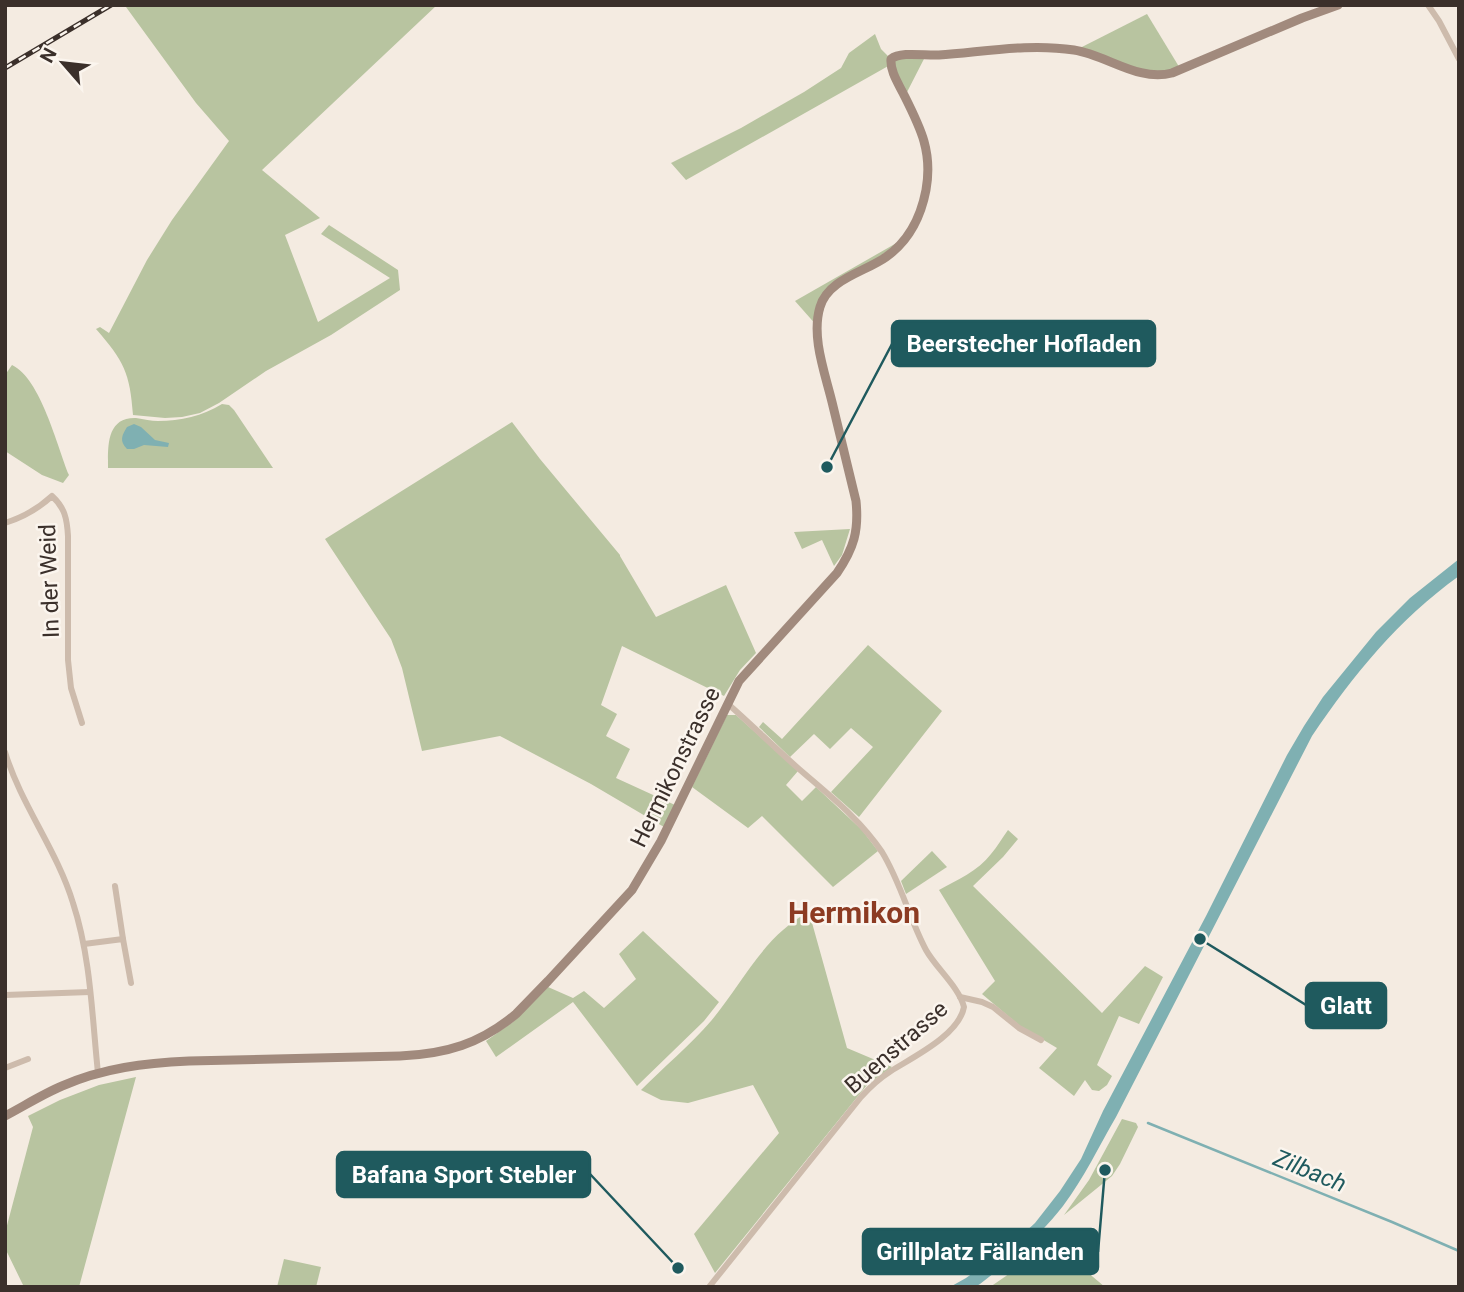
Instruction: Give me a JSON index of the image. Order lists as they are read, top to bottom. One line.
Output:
{"streets":{"street":["In der Weid","Hermikonstrasse","Buenstrasse"]},"crossings":[["Hermikonstrasse","Buenstrasse"]],"districts":["Hermikon"],"water":["Zilbach"],"places":["Beerstecher Hofladen","Glatt","Grillplatz Fällanden","Bafana Sport Stebler"],"north":"top left"}
